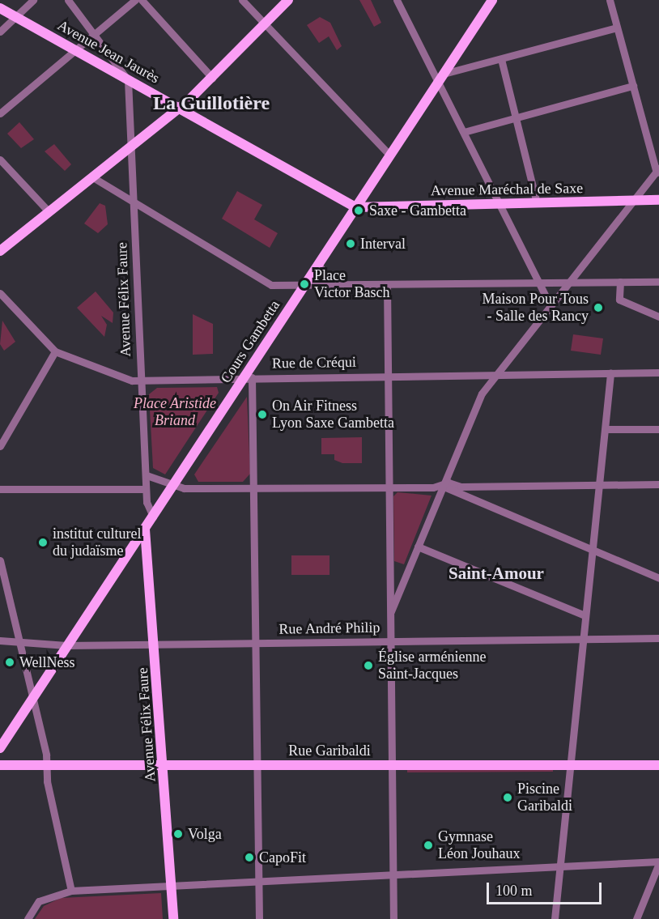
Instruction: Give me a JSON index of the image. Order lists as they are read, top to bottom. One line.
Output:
{"streets":{"main road":["Avenue Jean Jaurès","Avenue Maréchal de Saxe","Avenue Félix Faure","Cours Gambetta","Rue Garibaldi"],"street":["Rue de Créqui","Rue André Philip"]},"crossings":[["Avenue Jean Jaurès","Avenue Maréchal de Saxe"],["Avenue Jean Jaurès","Avenue Félix Faure"],["Avenue Jean Jaurès","Cours Gambetta"],["Avenue Maréchal de Saxe","Cours Gambetta"],["Avenue Félix Faure","Cours Gambetta"],["Avenue Félix Faure","Rue de Créqui"],["Avenue Félix Faure","Rue André Philip"],["Avenue Félix Faure","Rue Garibaldi"],["Cours Gambetta","Rue de Créqui"],["Cours Gambetta","Rue André Philip"]],"districts":["La Guillotière","Saint-Amour"],"parks":["Place Aristide Briand"],"places":["Saxe - Gambetta","Interval","Place Victor Basch","Maison Pour Tous - Salle des Rancy","On Air Fitness Lyon Saxe Gambetta","institut culturel du judaïsme","WellNess","Église arménienne Saint-Jacques","Piscine Garibaldi","Volga","Gymnase Léon Jouhaux","CapoFit"],"scale_bar":"100 m"}
